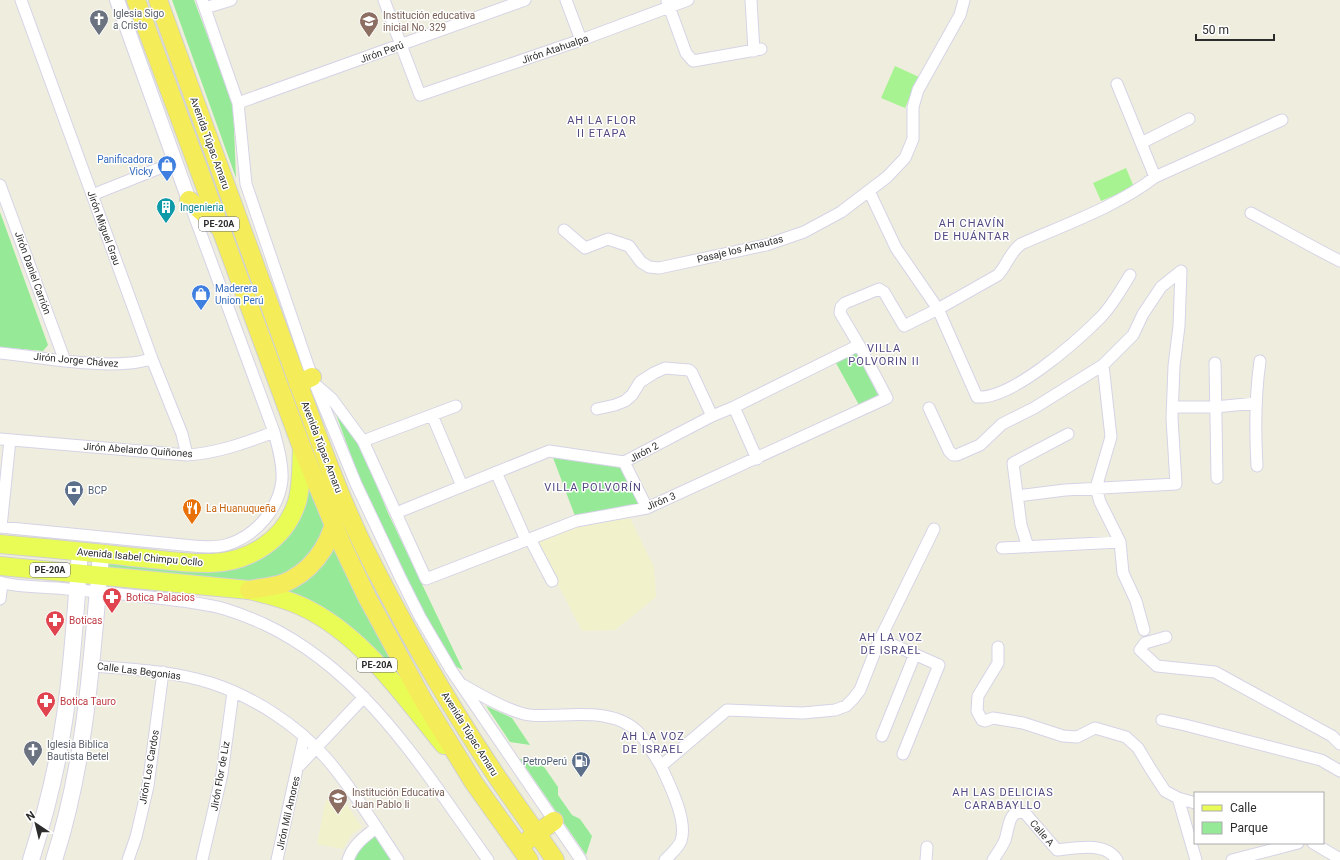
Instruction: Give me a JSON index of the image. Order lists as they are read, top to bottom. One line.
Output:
{"streets":{"highway":["Avenida Túpac Amaru","PE-20A"],"main road":["Avenida Isabel Chimpu Ocllo"],"street":["Jirón Atahualpa","Jirón Perú","Jirón Miguel Grau","Pasaje los Amautas","Jirón Daniel Carrión","Jirón Jorge Chávez","Jirón Abelardo Quiñones","Jirón 2","Jirón 3","Calle Las Begonias","Jirón Los Cardos","Jirón Flor de Liz","Jirón Mil Amores","Calle A"]},"crossings":[["Jirón Atahualpa","Jirón Perú"],["Jirón Perú","Avenida Túpac Amaru"],["Avenida Túpac Amaru","PE-20A"],["Avenida Túpac Amaru","Avenida Isabel Chimpu Ocllo"],["Jirón Miguel Grau","Jirón Jorge Chávez"],["Jirón Miguel Grau","Jirón Abelardo Quiñones"],["Jirón Daniel Carrión","Jirón Jorge Chávez"],["Jirón Abelardo Quiñones","Avenida Isabel Chimpu Ocllo"],["Jirón 2","Jirón 3"],["Calle Las Begonias","Jirón Los Cardos"],["Calle Las Begonias","Jirón Flor de Liz"],["Calle Las Begonias","Jirón Mil Amores"]],"districts":["AH LA FLOR II ETAPA","AH CHAVÍN DE HUÁNTAR","VILLA POLVORIN II","VILLA POLVORÍN","AH LA VOZ DE ISRAEL","AH LA VOZ DE ISRAEL","AH LAS DELICIAS CARABAYLLO"],"places":{"church":["Iglesia Sigo a Cristo","Iglesia Biblica Bautista Betel"],"school or university":["Institución educativa inicial No. 329","Institución Educativa Juan Pablo Ii"],"shop":["Panificadora Vicky","Maderera Union Perú"],"building":["Ingenieria"],"bank":["BCP"],"restaurant":["La Huanuqueña"],"pharmacy":["Botica Palacios","Boticas","Botica Tauro"],"fuel station":["PetroPerú"]},"legend":["Calle","Parque"],"scale_bar":"50 m","north":"top left"}
